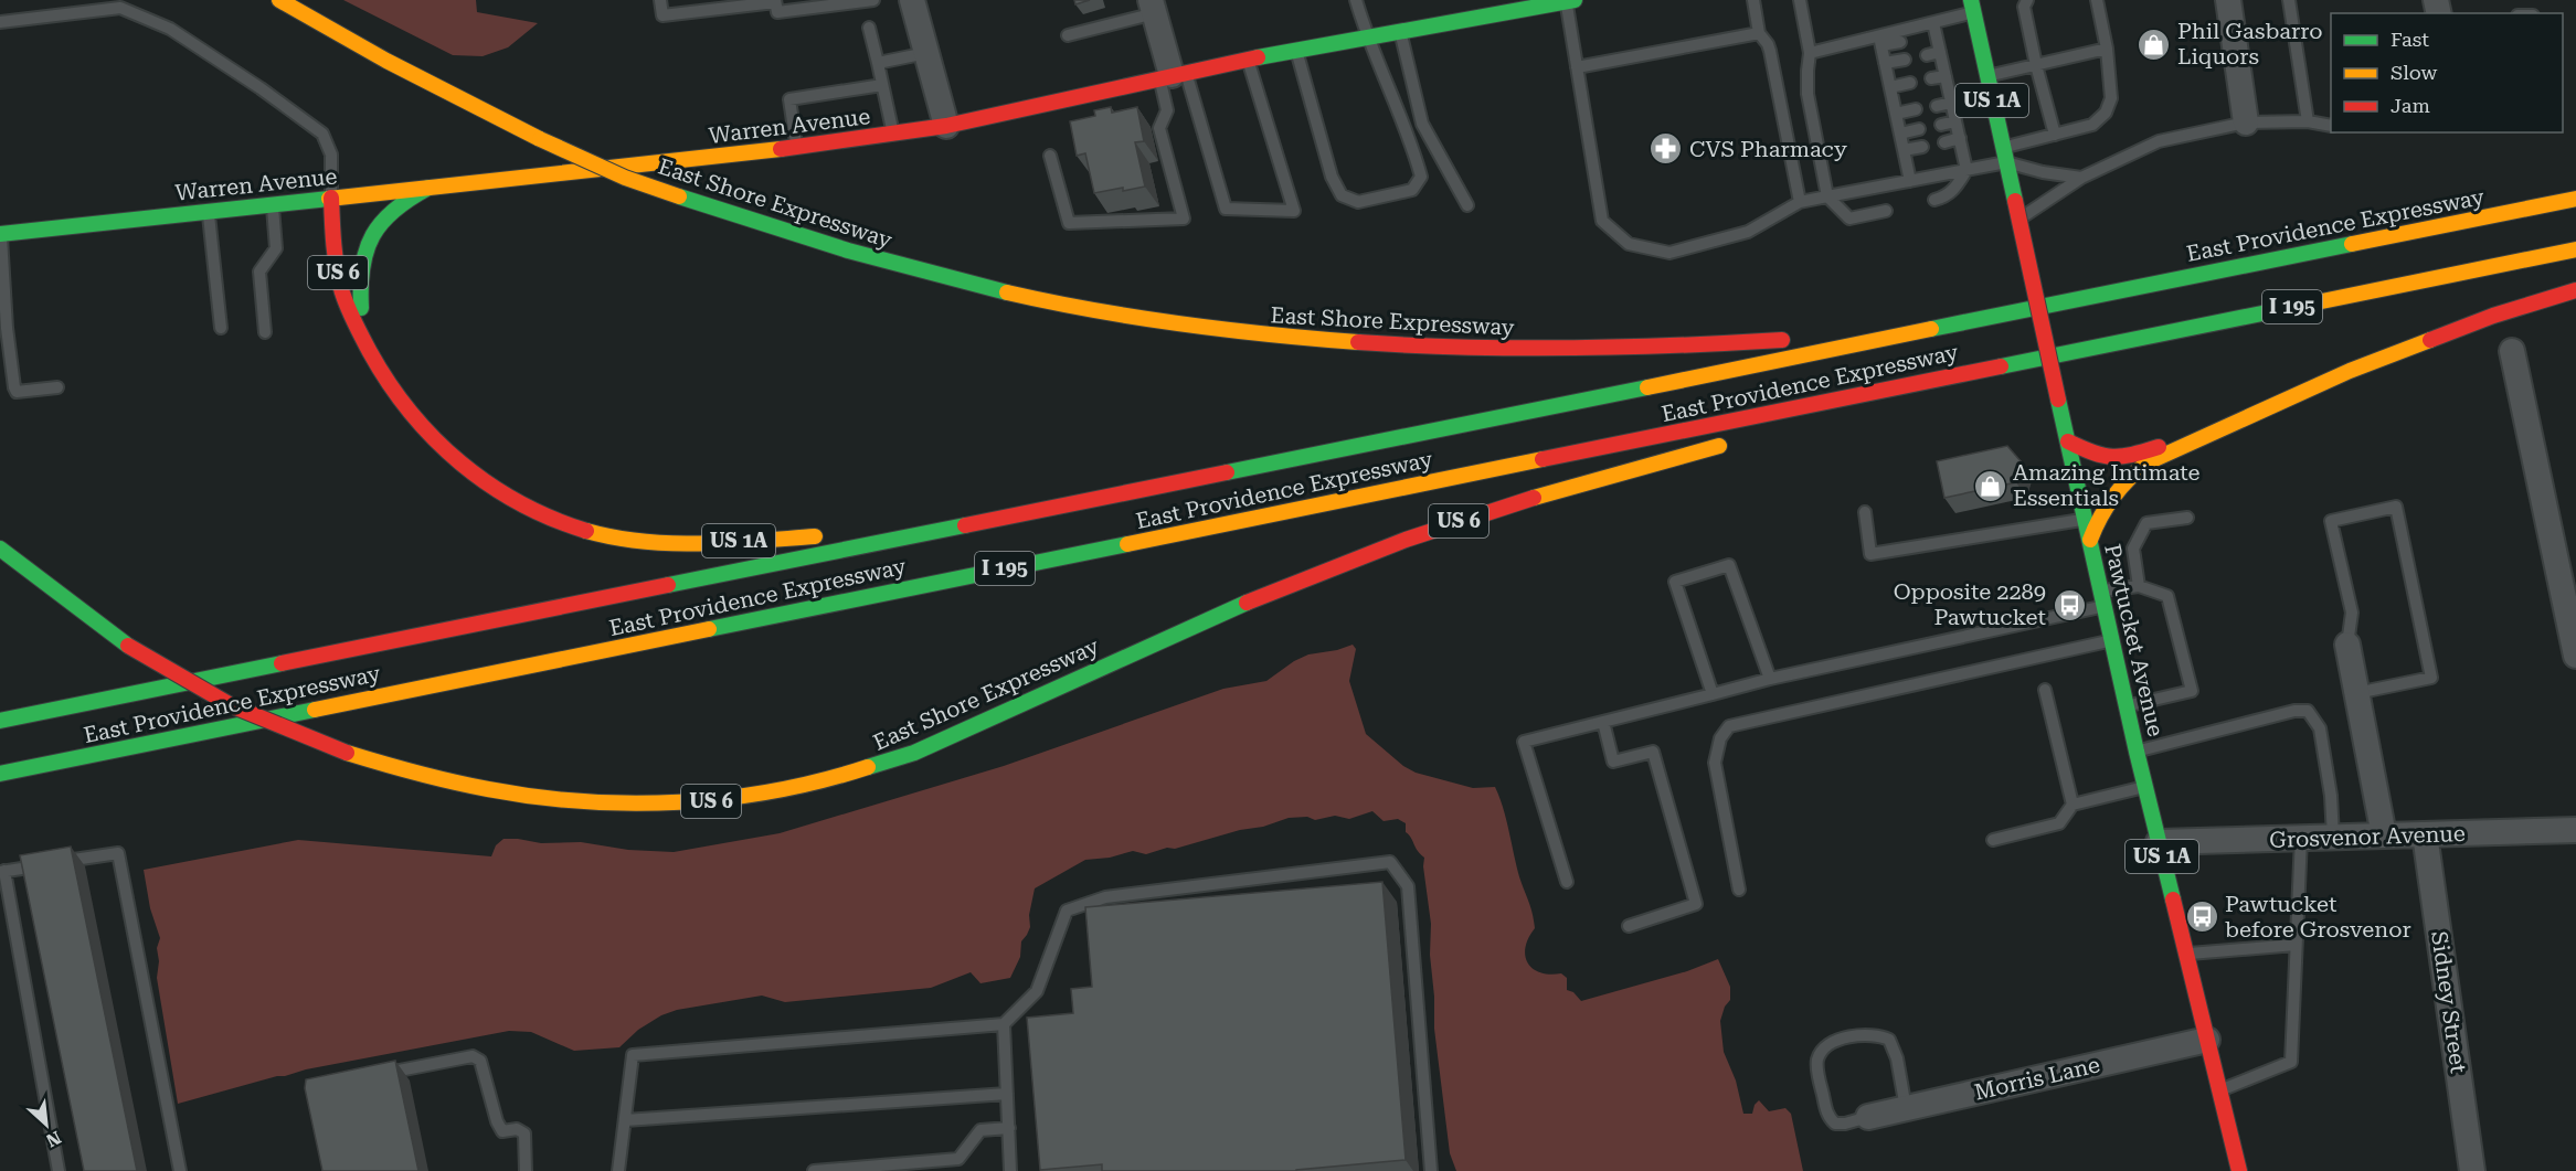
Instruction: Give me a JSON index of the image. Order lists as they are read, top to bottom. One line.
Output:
{"streets":{"main road":["US 1A","Warren Avenue","East Shore Expressway","East Providence Expressway","US 6","I 195","Pawtucket Avenue"],"street":["Grosvenor Avenue","Sidney Street","Morris Lane"]},"crossings":[["US 1A","Warren Avenue"],["US 1A","US 6"],["Warren Avenue","US 6"],["East Shore Expressway","East Providence Expressway"],["East Shore Expressway","US 6"],["Pawtucket Avenue","Grosvenor Avenue"],["Pawtucket Avenue","Morris Lane"],["Grosvenor Avenue","Sidney Street"]],"places":{"shop":["Phil Gasbarro Liquors","Amazing Intimate Essentials"],"pharmacy":["CVS Pharmacy"],"bus stop":["Opposite 2289 Pawtucket","Pawtucket before Grosvenor"]},"legend":["Fast","Slow","Jam"],"north":"bottom right"}
